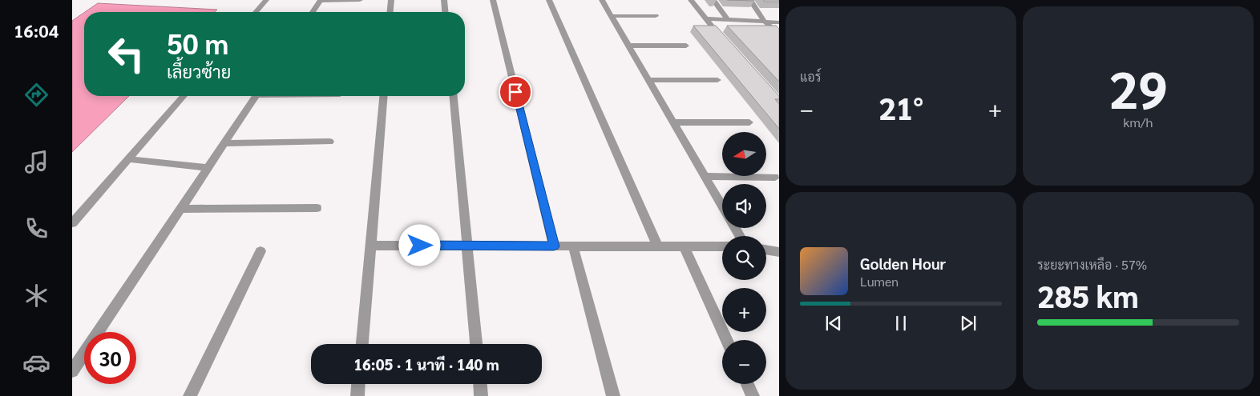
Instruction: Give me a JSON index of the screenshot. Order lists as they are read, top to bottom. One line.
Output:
{"north":"left","page":{"tabs":"16:04","tile":["แอร์",["29","km/h"],["ระยะทางเหลือ · 57%","285 km"]],"turn":["50 m","เลี้ยวซ้าย"],"heat":["−","21°","+"],"map_buttons":["+","−"],"song":["Golden Hour","Lumen"],"limit":"30","trip":"16:05 · 1 นาที · 140 m"}}
